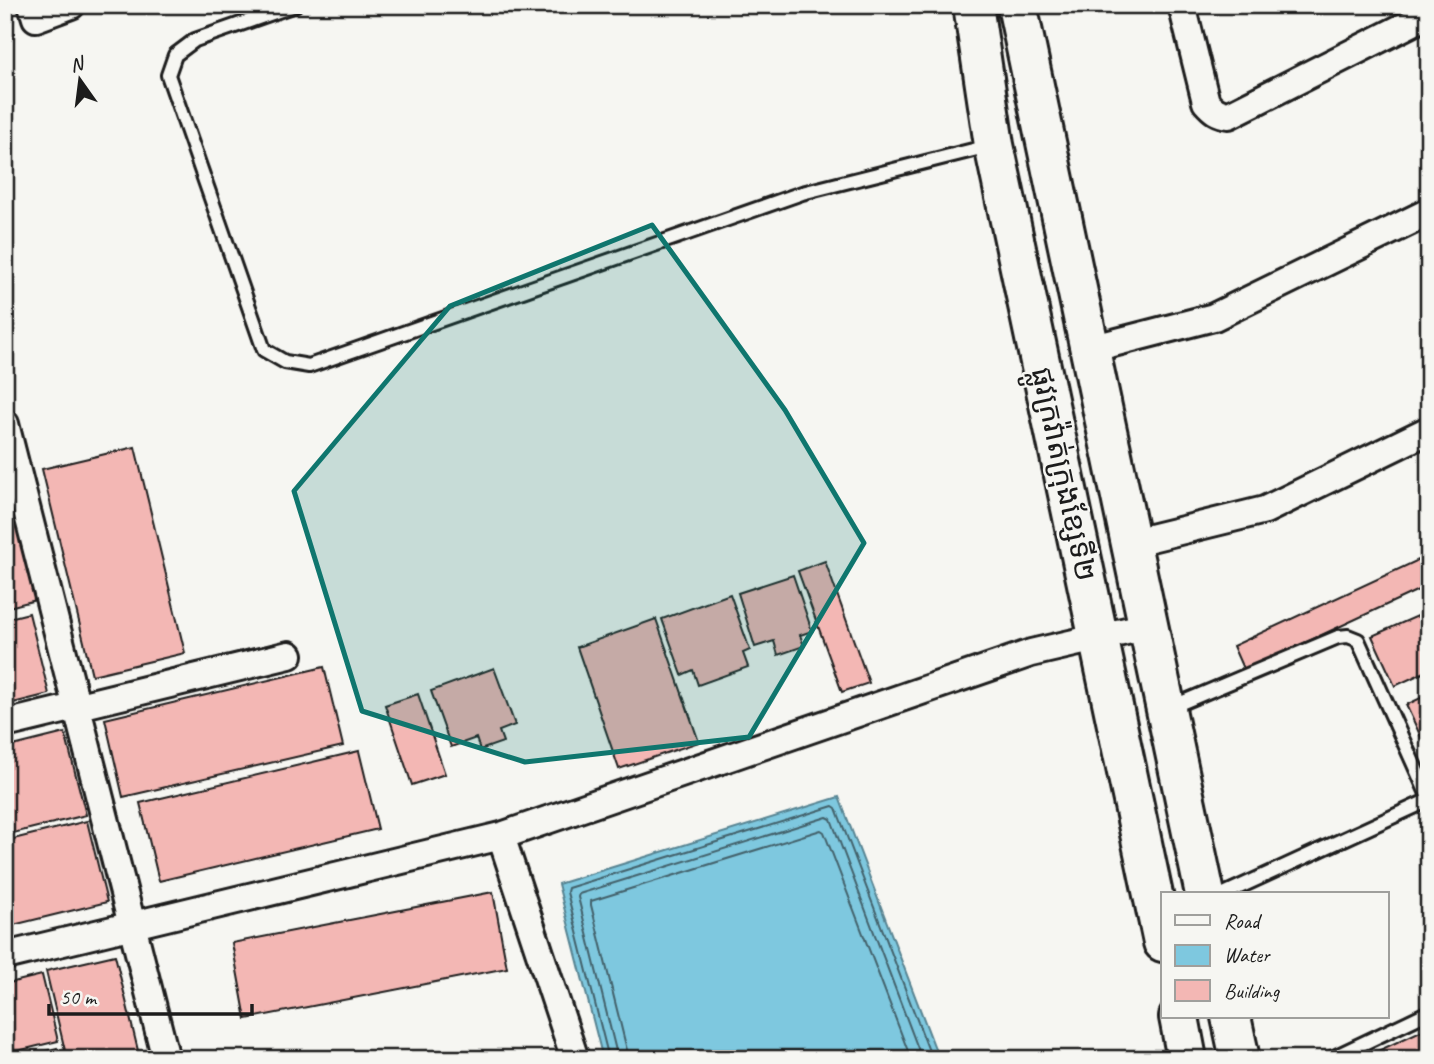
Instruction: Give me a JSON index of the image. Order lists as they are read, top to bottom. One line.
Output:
{"streets":{"main road":["ផ្លូវក្រវ៉ាត់ក្រុងខ្សែទី២"]},"legend":["Road","Water","Building"],"scale_bar":"50 m","north":"top"}
